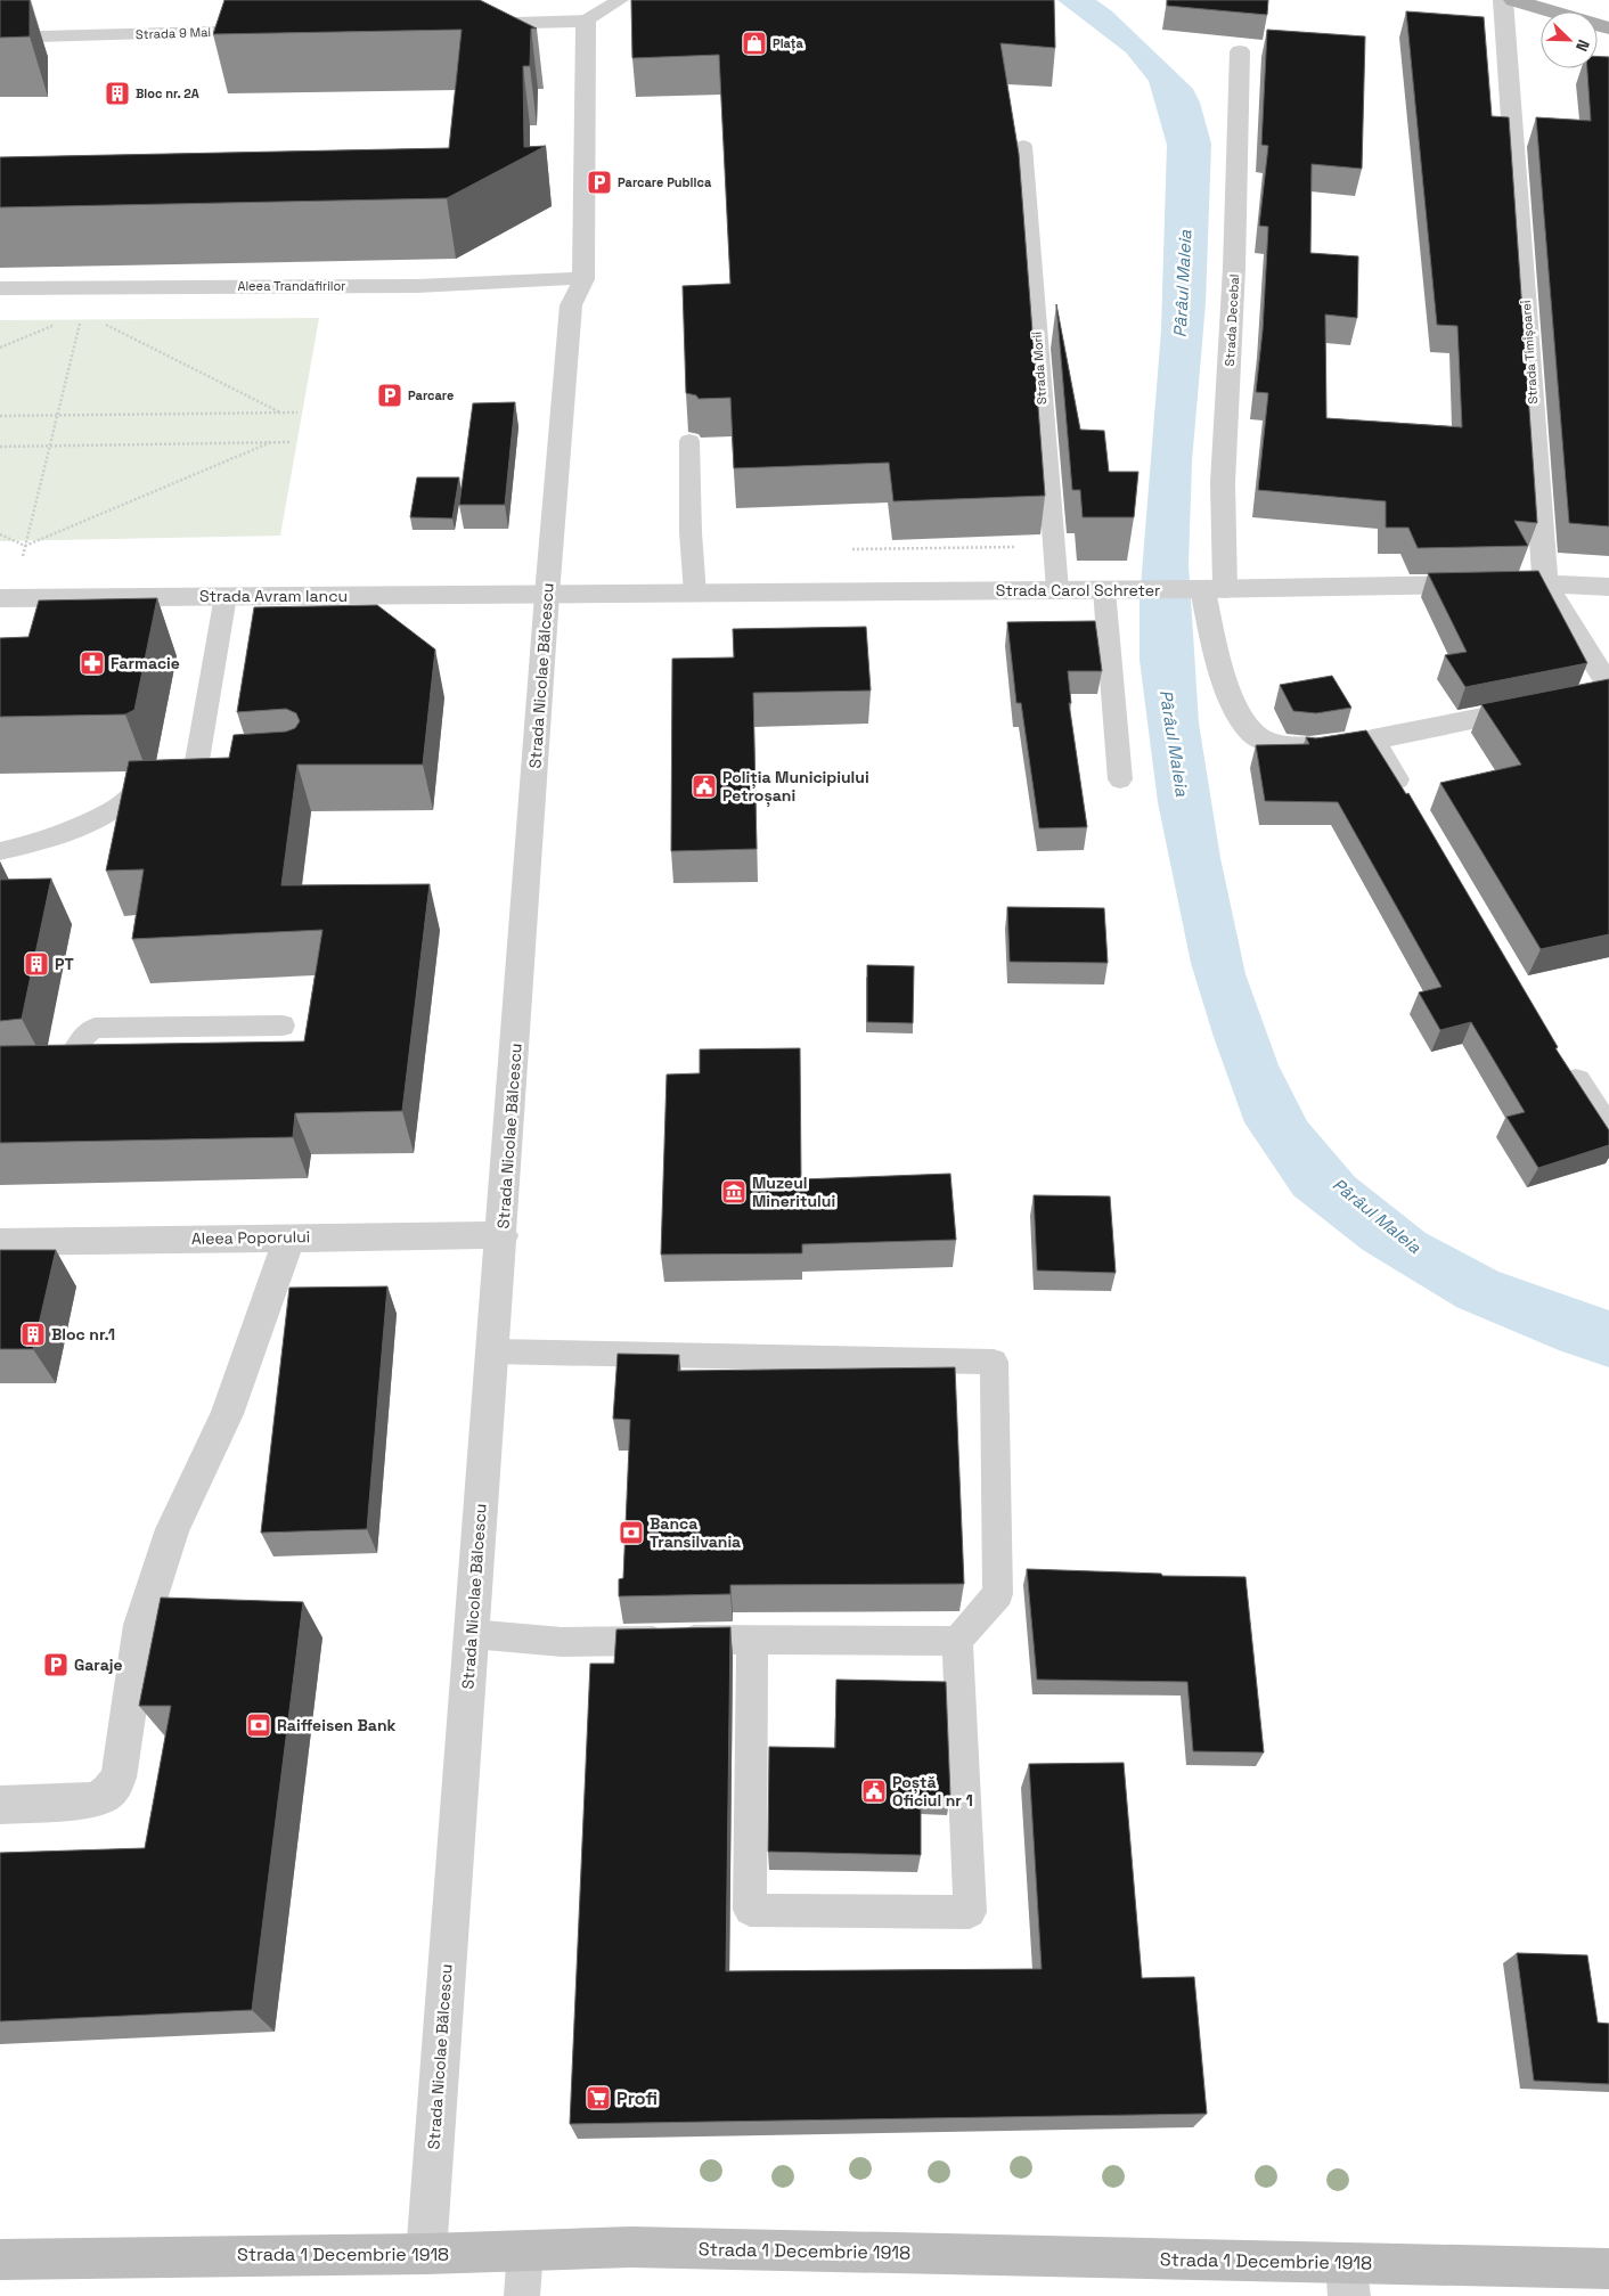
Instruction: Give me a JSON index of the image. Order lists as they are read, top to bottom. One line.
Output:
{"streets":{"main road":["Strada 1 Decembrie 1918"],"street":["Strada 9 Mai","Aleea Trandafirilor","Strada Decebal","Strada Timișoarei","Strada Carol Schreter","Strada Avram Iancu","Strada Nicolae Bălcescu","Aleea Poporului"],"lane":["Strada Morii"]},"crossings":[["Aleea Trandafirilor","Strada Nicolae Bălcescu"],["Strada Decebal","Strada Carol Schreter"],["Strada Timișoarei","Strada Carol Schreter"],["Strada Morii","Strada Carol Schreter"],["Strada Carol Schreter","Strada Avram Iancu"],["Strada Carol Schreter","Strada Nicolae Bălcescu"],["Strada Avram Iancu","Strada Nicolae Bălcescu"],["Strada Nicolae Bălcescu","Aleea Poporului"],["Strada Nicolae Bălcescu","Strada 1 Decembrie 1918"]],"water":["Pârâul Maleia"],"places":{"shop":["Piața"],"building":["Bloc nr. 2A","PT","Bloc nr.1"],"parking":["Parcare Publica","Parcare","Garaje"],"pharmacy":["Farmacie"],"public building":["Poliția Municipiului Petroșani","Poștă Oficiul nr 1"],"museum":["Muzeul Mineritului"],"bank":["Banca Transilvania","Raiffeisen Bank"],"supermarket":["Profi"]},"north":"bottom right"}
